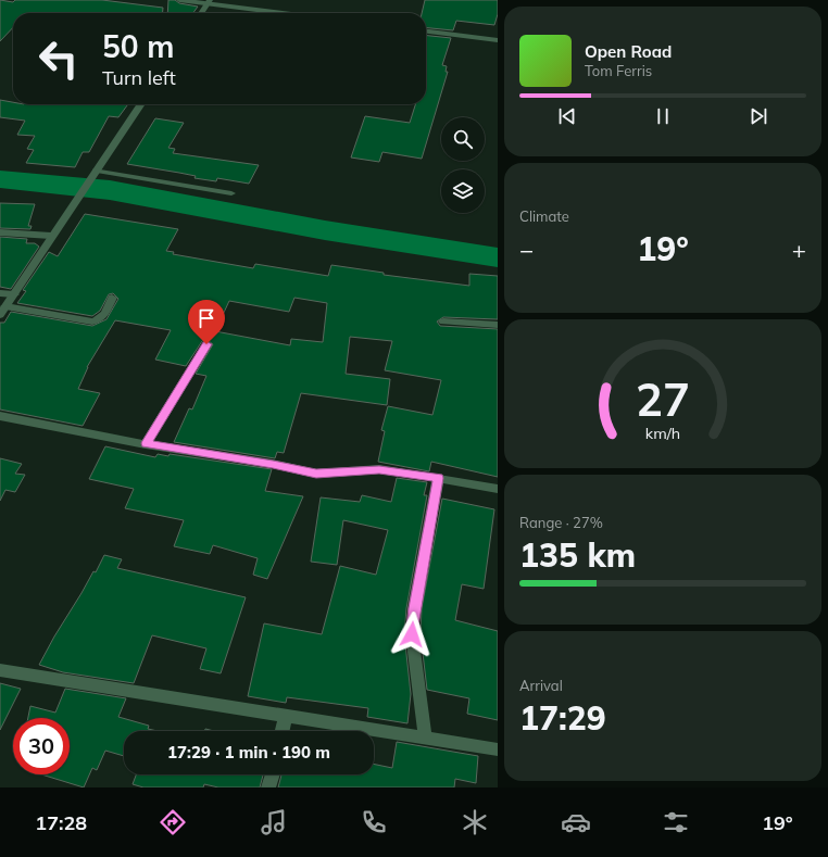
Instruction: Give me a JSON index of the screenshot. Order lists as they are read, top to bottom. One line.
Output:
{"page":{"turn":["50 m","Turn left"],"song":["Open Road","Tom Ferris"],"tile":["Climate",["Range · 27%","135 km"],["Arrival","17:29"]],"heat":["−","19°","+"],"limit":"30","trip":"17:29 · 1 min · 190 m","tabs":["17:28","19°"],"gauge":["27","km/h"]}}
